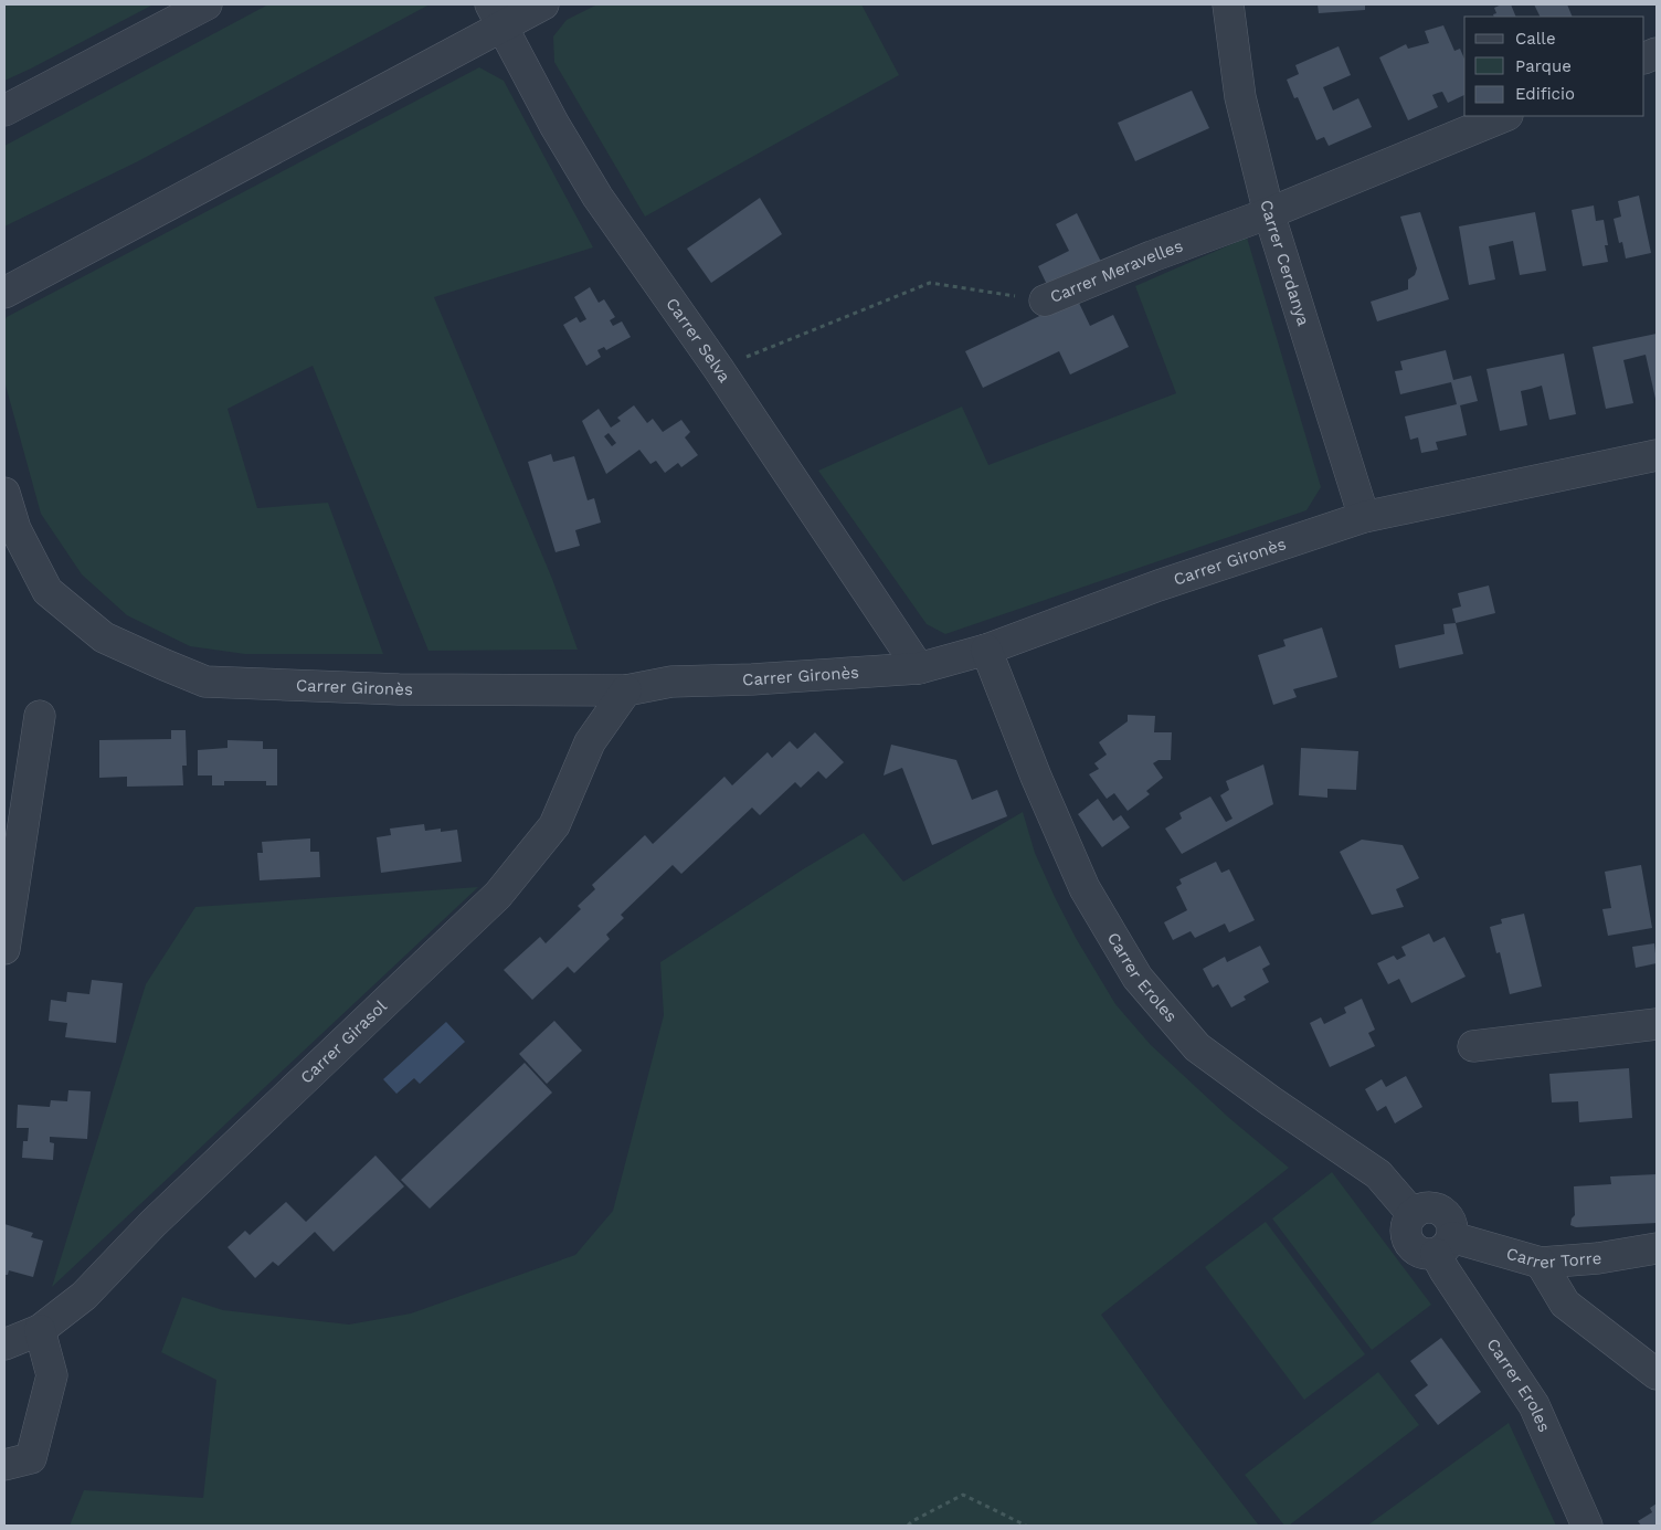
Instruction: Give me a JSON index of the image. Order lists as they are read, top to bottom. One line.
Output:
{"streets":{"street":["Carrer Cerdanya","Carrer Meravelles","Carrer Selva","Carrer Gironès","Carrer Eroles","Carrer Girasol","Carrer Torre"]},"crossings":[["Carrer Cerdanya","Carrer Meravelles"],["Carrer Cerdanya","Carrer Gironès"],["Carrer Meravelles","Carrer Selva"],["Carrer Selva","Carrer Gironès"],["Carrer Gironès","Carrer Eroles"],["Carrer Gironès","Carrer Girasol"],["Carrer Eroles","Carrer Torre"]],"legend":["Calle","Parque","Edificio"]}
